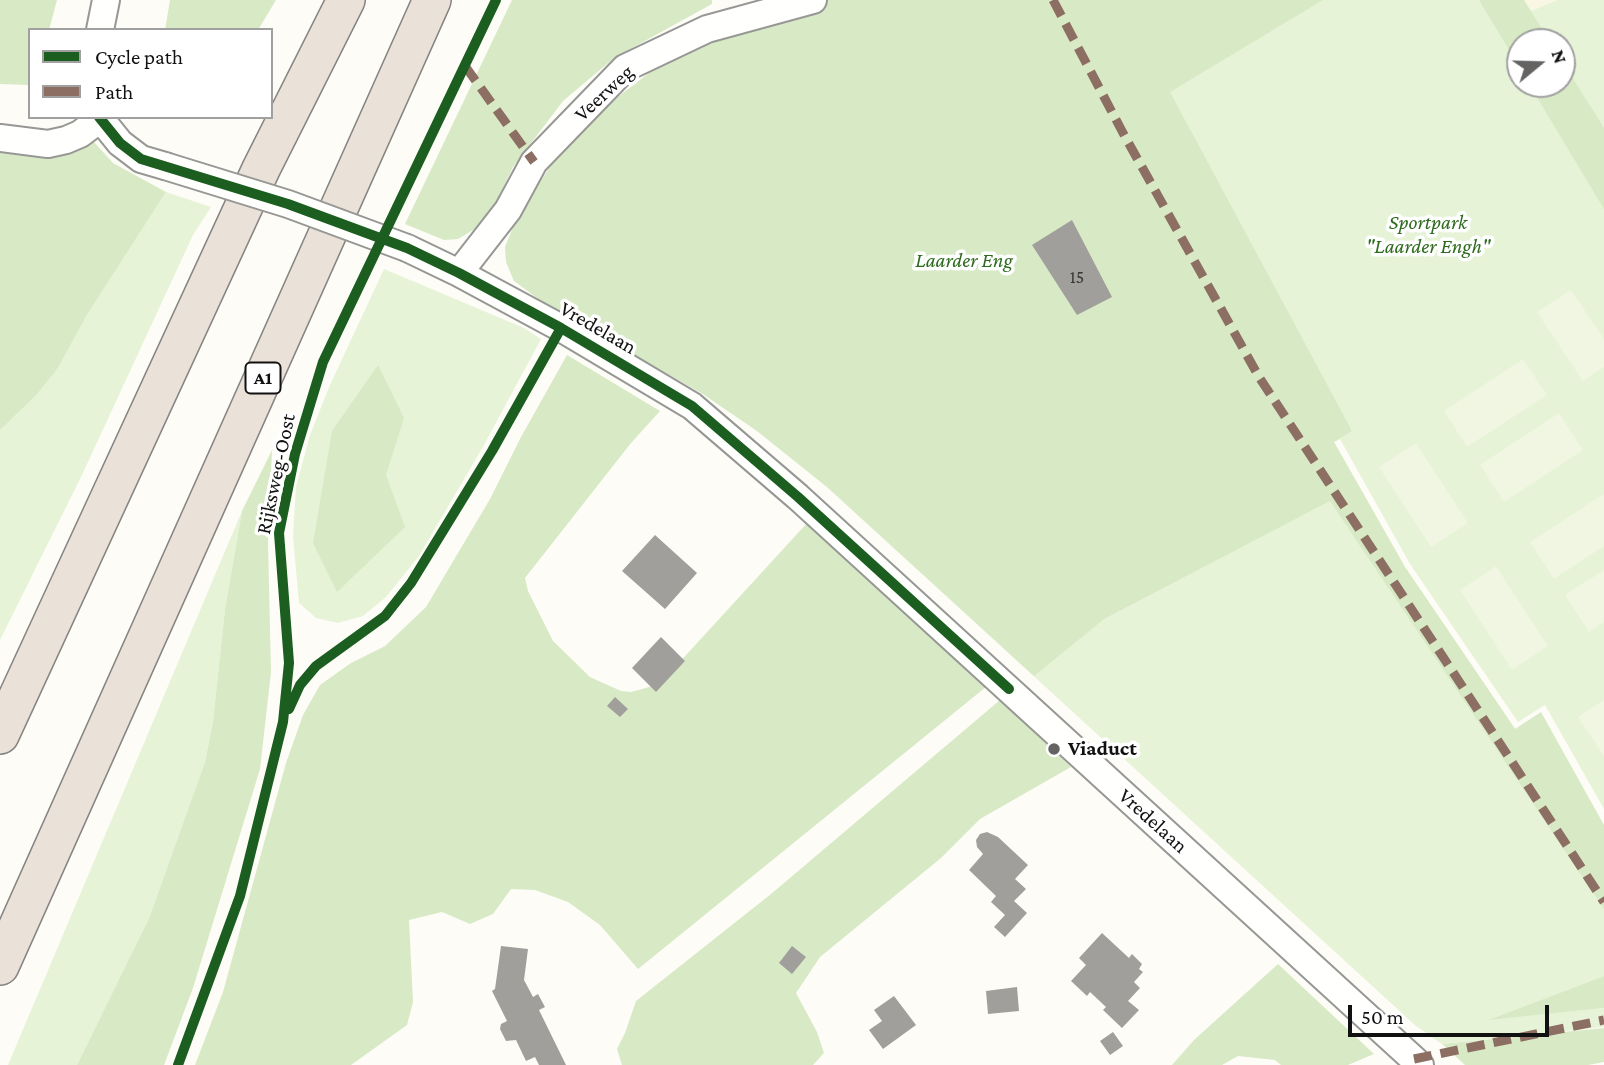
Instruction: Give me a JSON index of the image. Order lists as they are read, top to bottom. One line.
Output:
{"streets":{"highway":["A1"],"street":["Veerweg","Vredelaan"],"cycle path":["Rijksweg-Oost"]},"crossings":[["Veerweg","Vredelaan"]],"parks":["Sportpark \"Laarder Engh\"","Laarder Eng"],"places":["Viaduct"],"house_numbers":["15"],"legend":["Cycle path","Path"],"scale_bar":"50 m","north":"right"}
